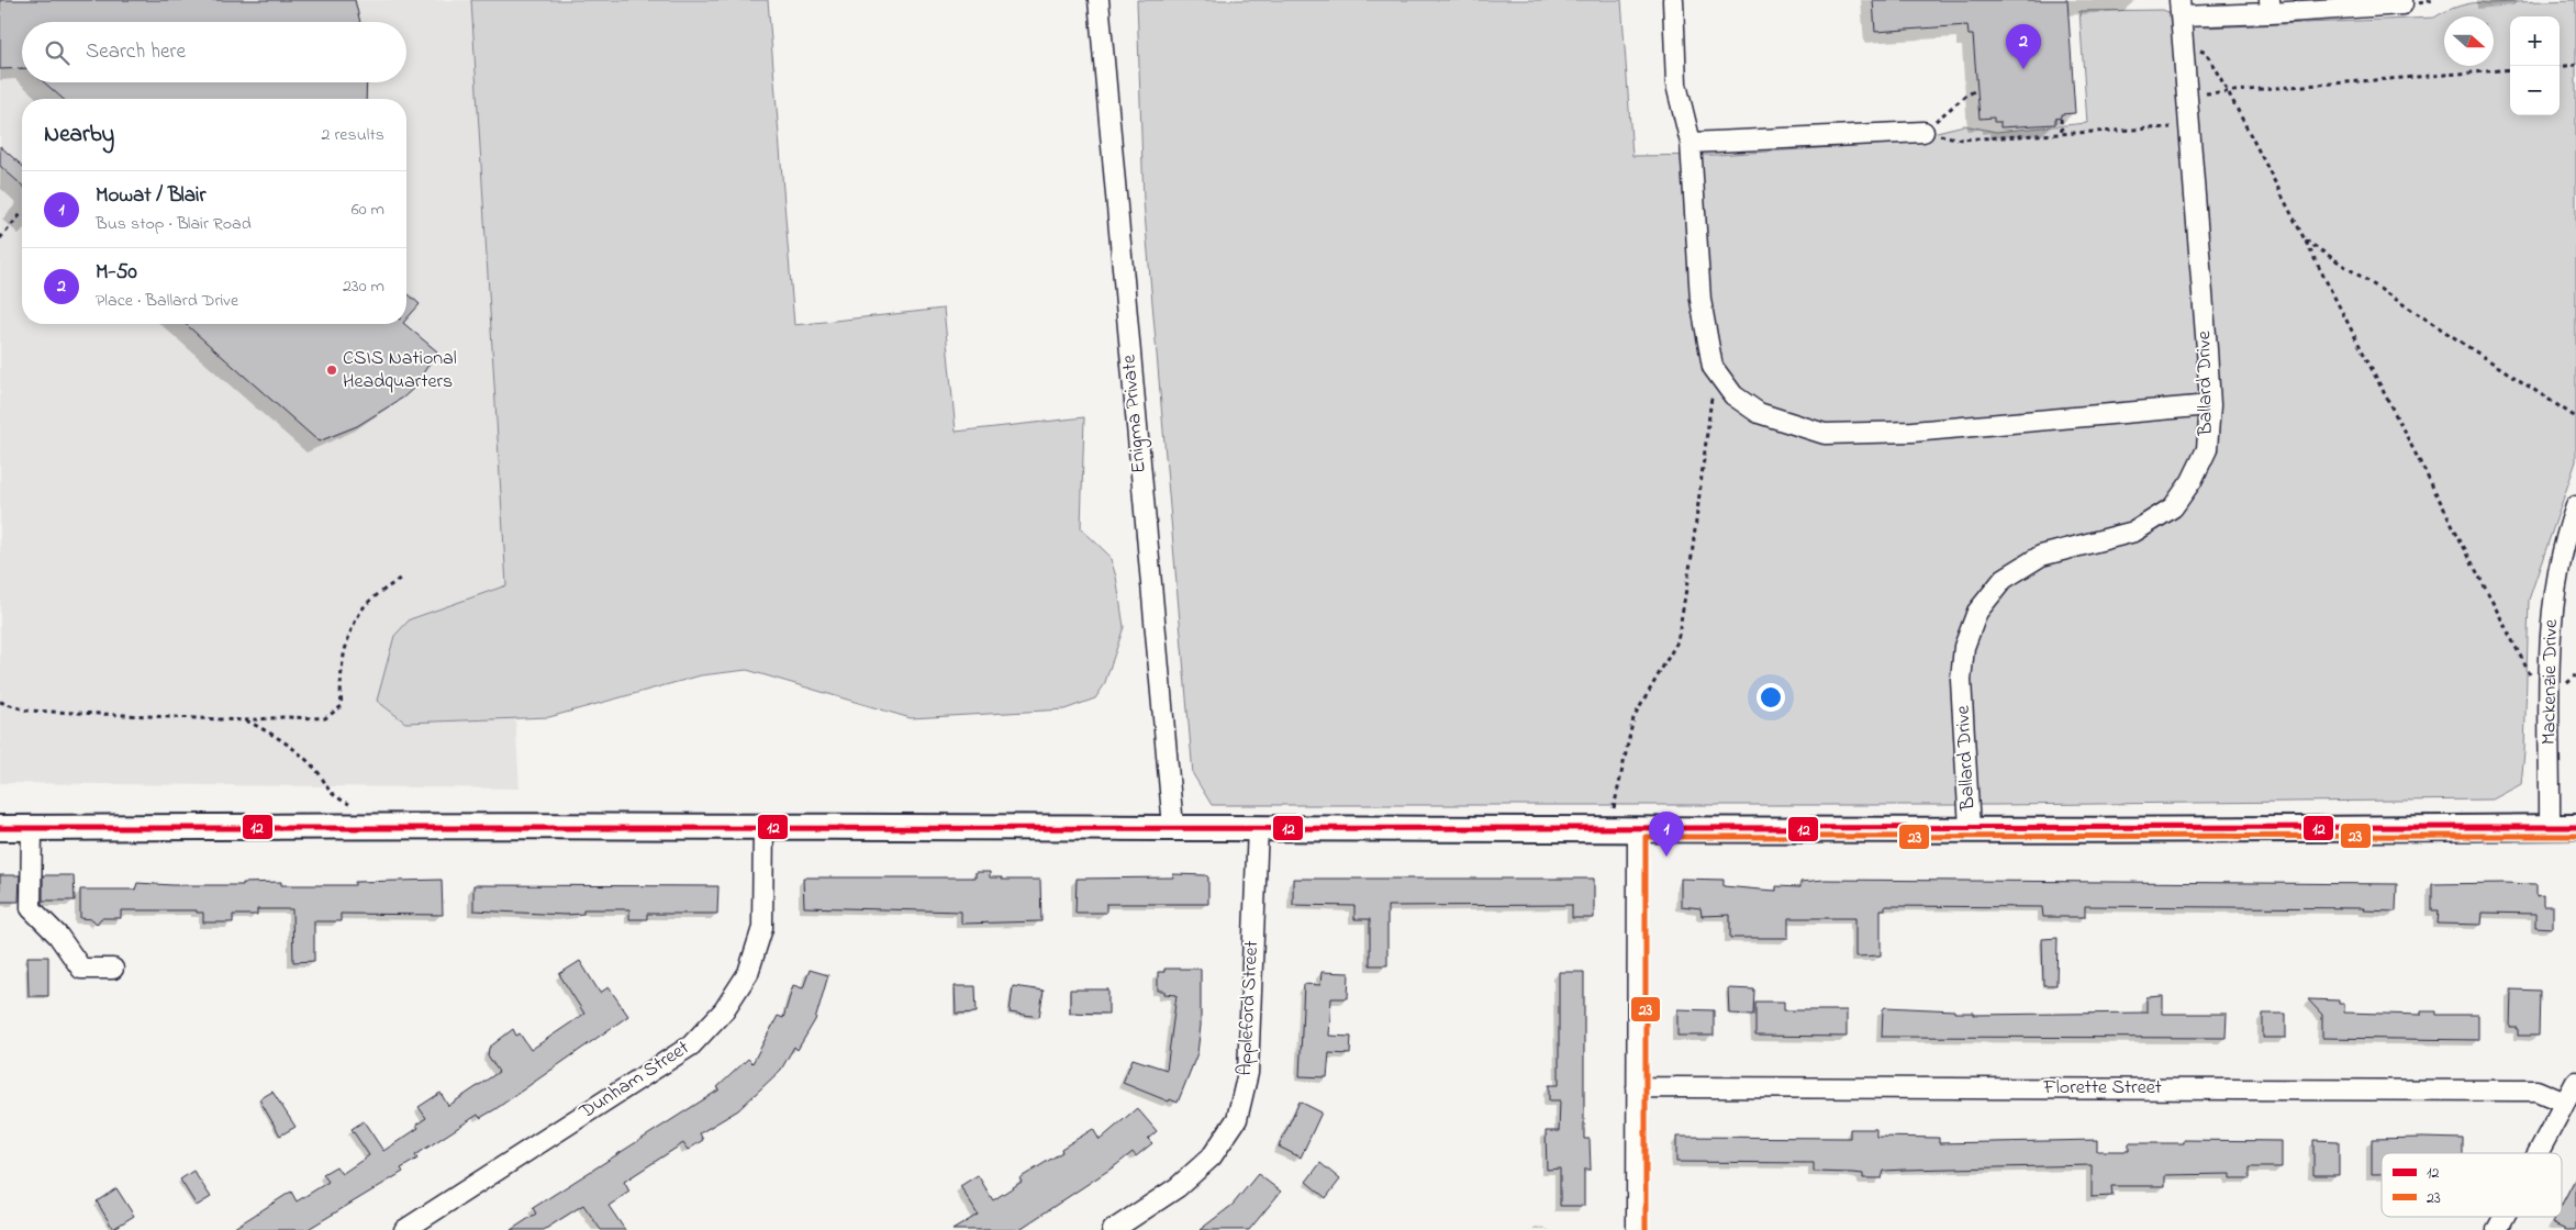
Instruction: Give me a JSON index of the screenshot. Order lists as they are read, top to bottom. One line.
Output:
{"streets":{"street":["Ballard Drive","Enigma Private","Mackenzie Drive","Appleford Street","Dunham Street","Florette Street"]},"places":["CSIS National Headquarters"],"lines":["transit line 12","transit line 23"],"legend":["12","23"],"north":"right","page":{"map_buttons":["+","−"],"search":"Search here","pins":["2","1"],"heading":["Nearby","2 results"],"list":[{"mark":"1","name":"Mowat / Blair","note":"Bus stop · Blair Road","value":"60 m"},{"mark":"2","name":"M-50","note":"Place · Ballard Drive","value":"230 m"}]}}
